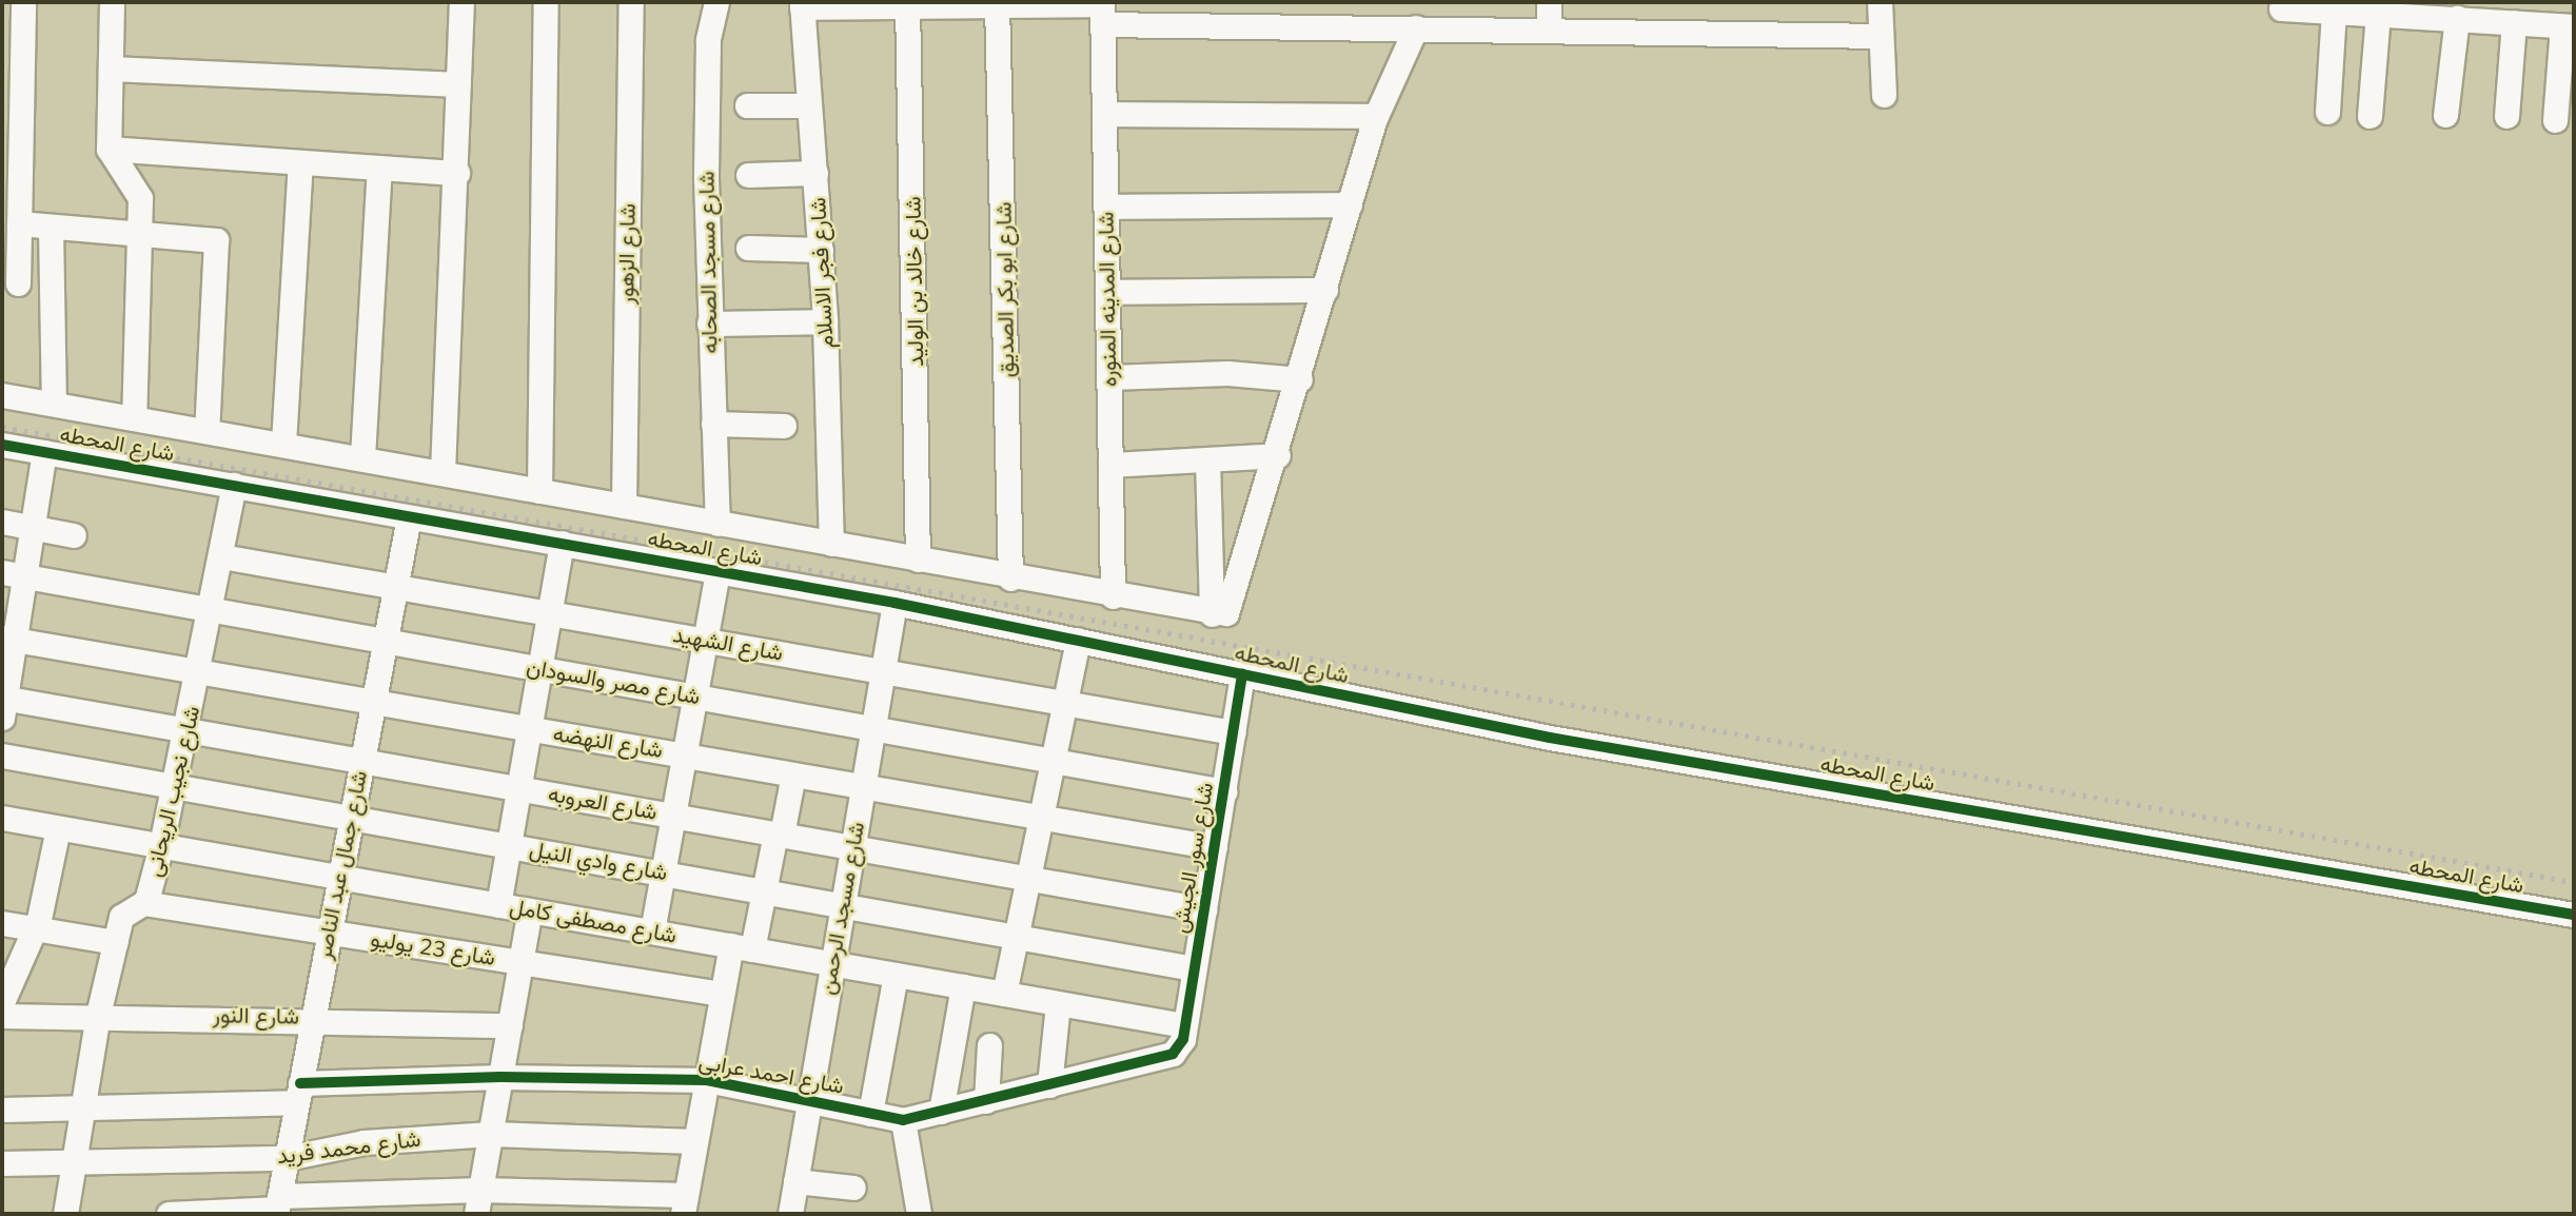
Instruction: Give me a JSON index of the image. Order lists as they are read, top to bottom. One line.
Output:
{"streets":{"street":["شارع الزهور","شارع مسجد الصحابه","شارع فجر الاسلام","شارع خالد بن الوليد","شارع ابو بكر الصديق","شارع المدينه المنوره","شارع المحطه","شارع الشهيد","شارع مصر والسودان","شارع النهضه","شارع نجيب الريحانى","شارع العروبه","شارع سور الجيش","شارع وادي النيل","شارع جمال عبد الناصر","شارع مسجد الرحمن","شارع مصطفى كامل","شارع 23 يوليو","شارع النور","شارع احمد عرابى","شارع محمد فريد"]},"crossings":[["شارع الزهور","شارع المحطه"],["شارع مسجد الصحابه","شارع المحطه"],["شارع فجر الاسلام","شارع المحطه"],["شارع خالد بن الوليد","شارع المحطه"],["شارع ابو بكر الصديق","شارع المحطه"],["شارع المدينه المنوره","شارع المحطه"],["شارع المحطه","شارع نجيب الريحانى"],["شارع المحطه","شارع سور الجيش"],["شارع المحطه","شارع جمال عبد الناصر"],["شارع المحطه","شارع مسجد الرحمن"],["شارع الشهيد","شارع نجيب الريحانى"],["شارع الشهيد","شارع سور الجيش"],["شارع الشهيد","شارع جمال عبد الناصر"],["شارع الشهيد","شارع مسجد الرحمن"],["شارع مصر والسودان","شارع نجيب الريحانى"],["شارع مصر والسودان","شارع سور الجيش"],["شارع مصر والسودان","شارع جمال عبد الناصر"],["شارع مصر والسودان","شارع مسجد الرحمن"],["شارع النهضه","شارع نجيب الريحانى"],["شارع النهضه","شارع سور الجيش"],["شارع النهضه","شارع جمال عبد الناصر"],["شارع النهضه","شارع مسجد الرحمن"],["شارع نجيب الريحانى","شارع العروبه"],["شارع نجيب الريحانى","شارع وادي النيل"],["شارع نجيب الريحانى","شارع مصطفى كامل"],["شارع نجيب الريحانى","شارع 23 يوليو"],["شارع نجيب الريحانى","شارع النور"],["شارع نجيب الريحانى","شارع احمد عرابى"],["شارع نجيب الريحانى","شارع محمد فريد"],["شارع العروبه","شارع سور الجيش"],["شارع العروبه","شارع جمال عبد الناصر"],["شارع العروبه","شارع مسجد الرحمن"],["شارع سور الجيش","شارع وادي النيل"],["شارع سور الجيش","شارع مصطفى كامل"],["شارع سور الجيش","شارع احمد عرابى"],["شارع وادي النيل","شارع جمال عبد الناصر"],["شارع وادي النيل","شارع مسجد الرحمن"],["شارع جمال عبد الناصر","شارع مصطفى كامل"],["شارع جمال عبد الناصر","شارع 23 يوليو"],["شارع جمال عبد الناصر","شارع النور"],["شارع جمال عبد الناصر","شارع احمد عرابى"],["شارع جمال عبد الناصر","شارع محمد فريد"],["شارع مسجد الرحمن","شارع مصطفى كامل"],["شارع مسجد الرحمن","شارع احمد عرابى"],["شارع مصطفى كامل","شارع احمد عرابى"]]}
